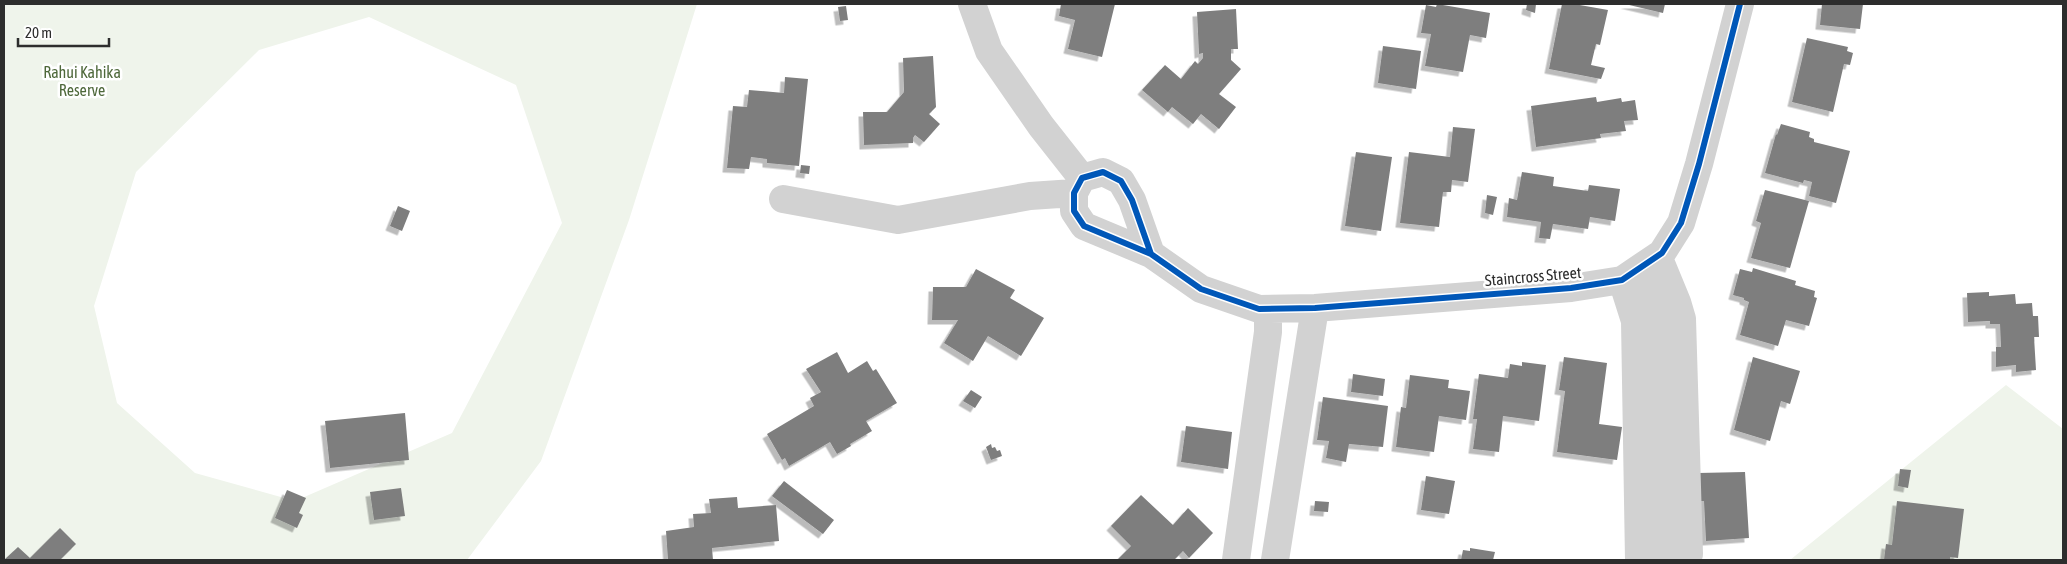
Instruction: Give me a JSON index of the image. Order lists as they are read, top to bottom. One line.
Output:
{"streets":{"street":["Staincross Street"]},"parks":["Rahui Kahika Reserve"],"scale_bar":"20 m"}
